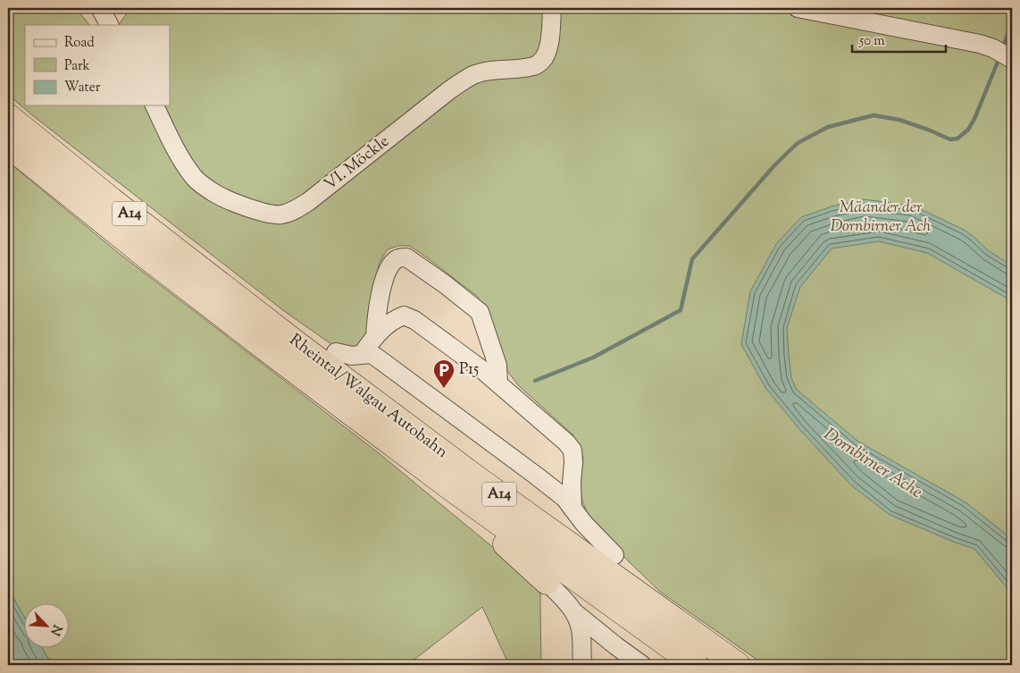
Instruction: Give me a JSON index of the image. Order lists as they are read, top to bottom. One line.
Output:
{"streets":{"highway":["A14","Rheintal/Walgau Autobahn"],"street":["VI. Möckle"]},"water":["Dornbirner Ache"],"parks":["Mäander der Dornbirner Ach"],"places":{"parking":["P15"]},"legend":["Road","Park","Water"],"scale_bar":"50 m","north":"bottom right"}
